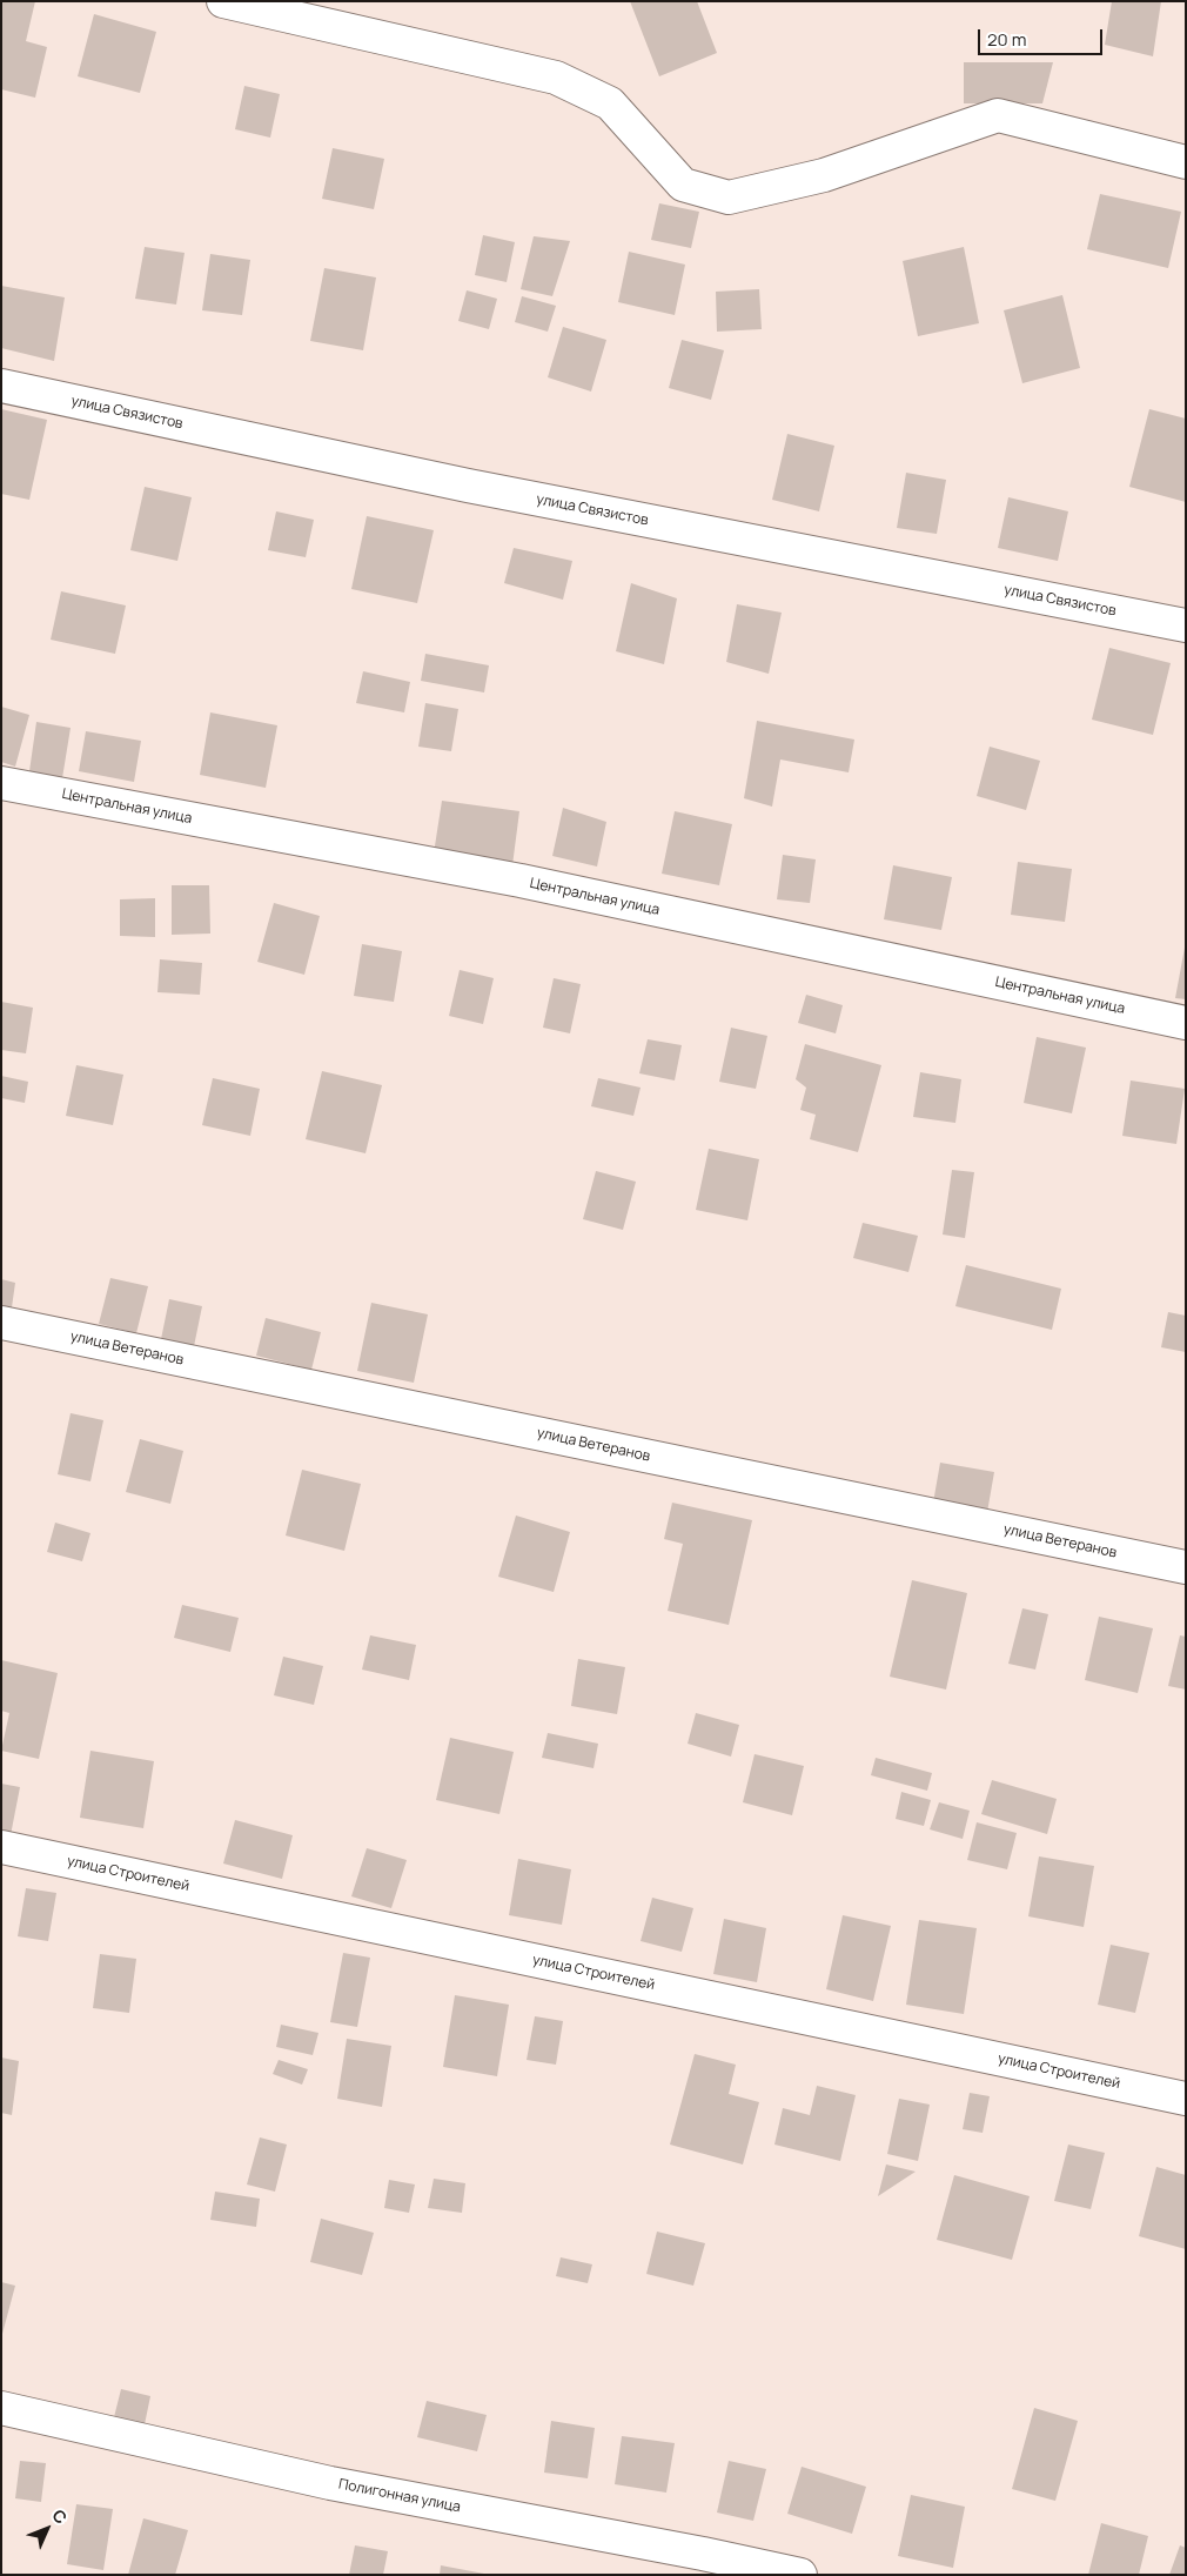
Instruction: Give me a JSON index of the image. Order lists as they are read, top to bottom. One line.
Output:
{"streets":{"street":["улица Связистов","Центральная улица","улица Ветеранов","улица Строителей","Полигонная улица"]},"scale_bar":"20 m","north":"top right"}
